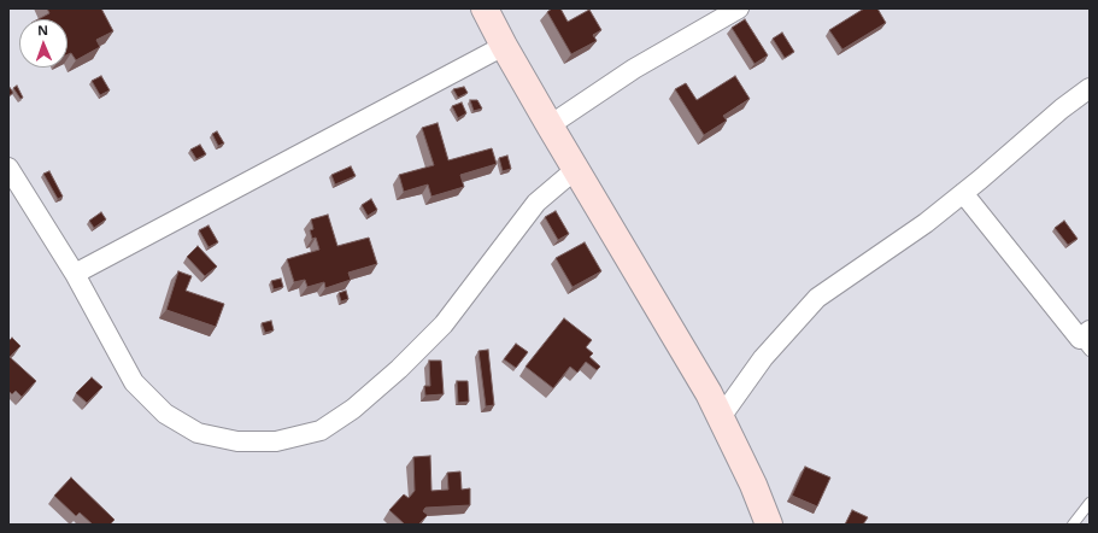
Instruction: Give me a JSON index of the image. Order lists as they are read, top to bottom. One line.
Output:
{"north":"top"}
